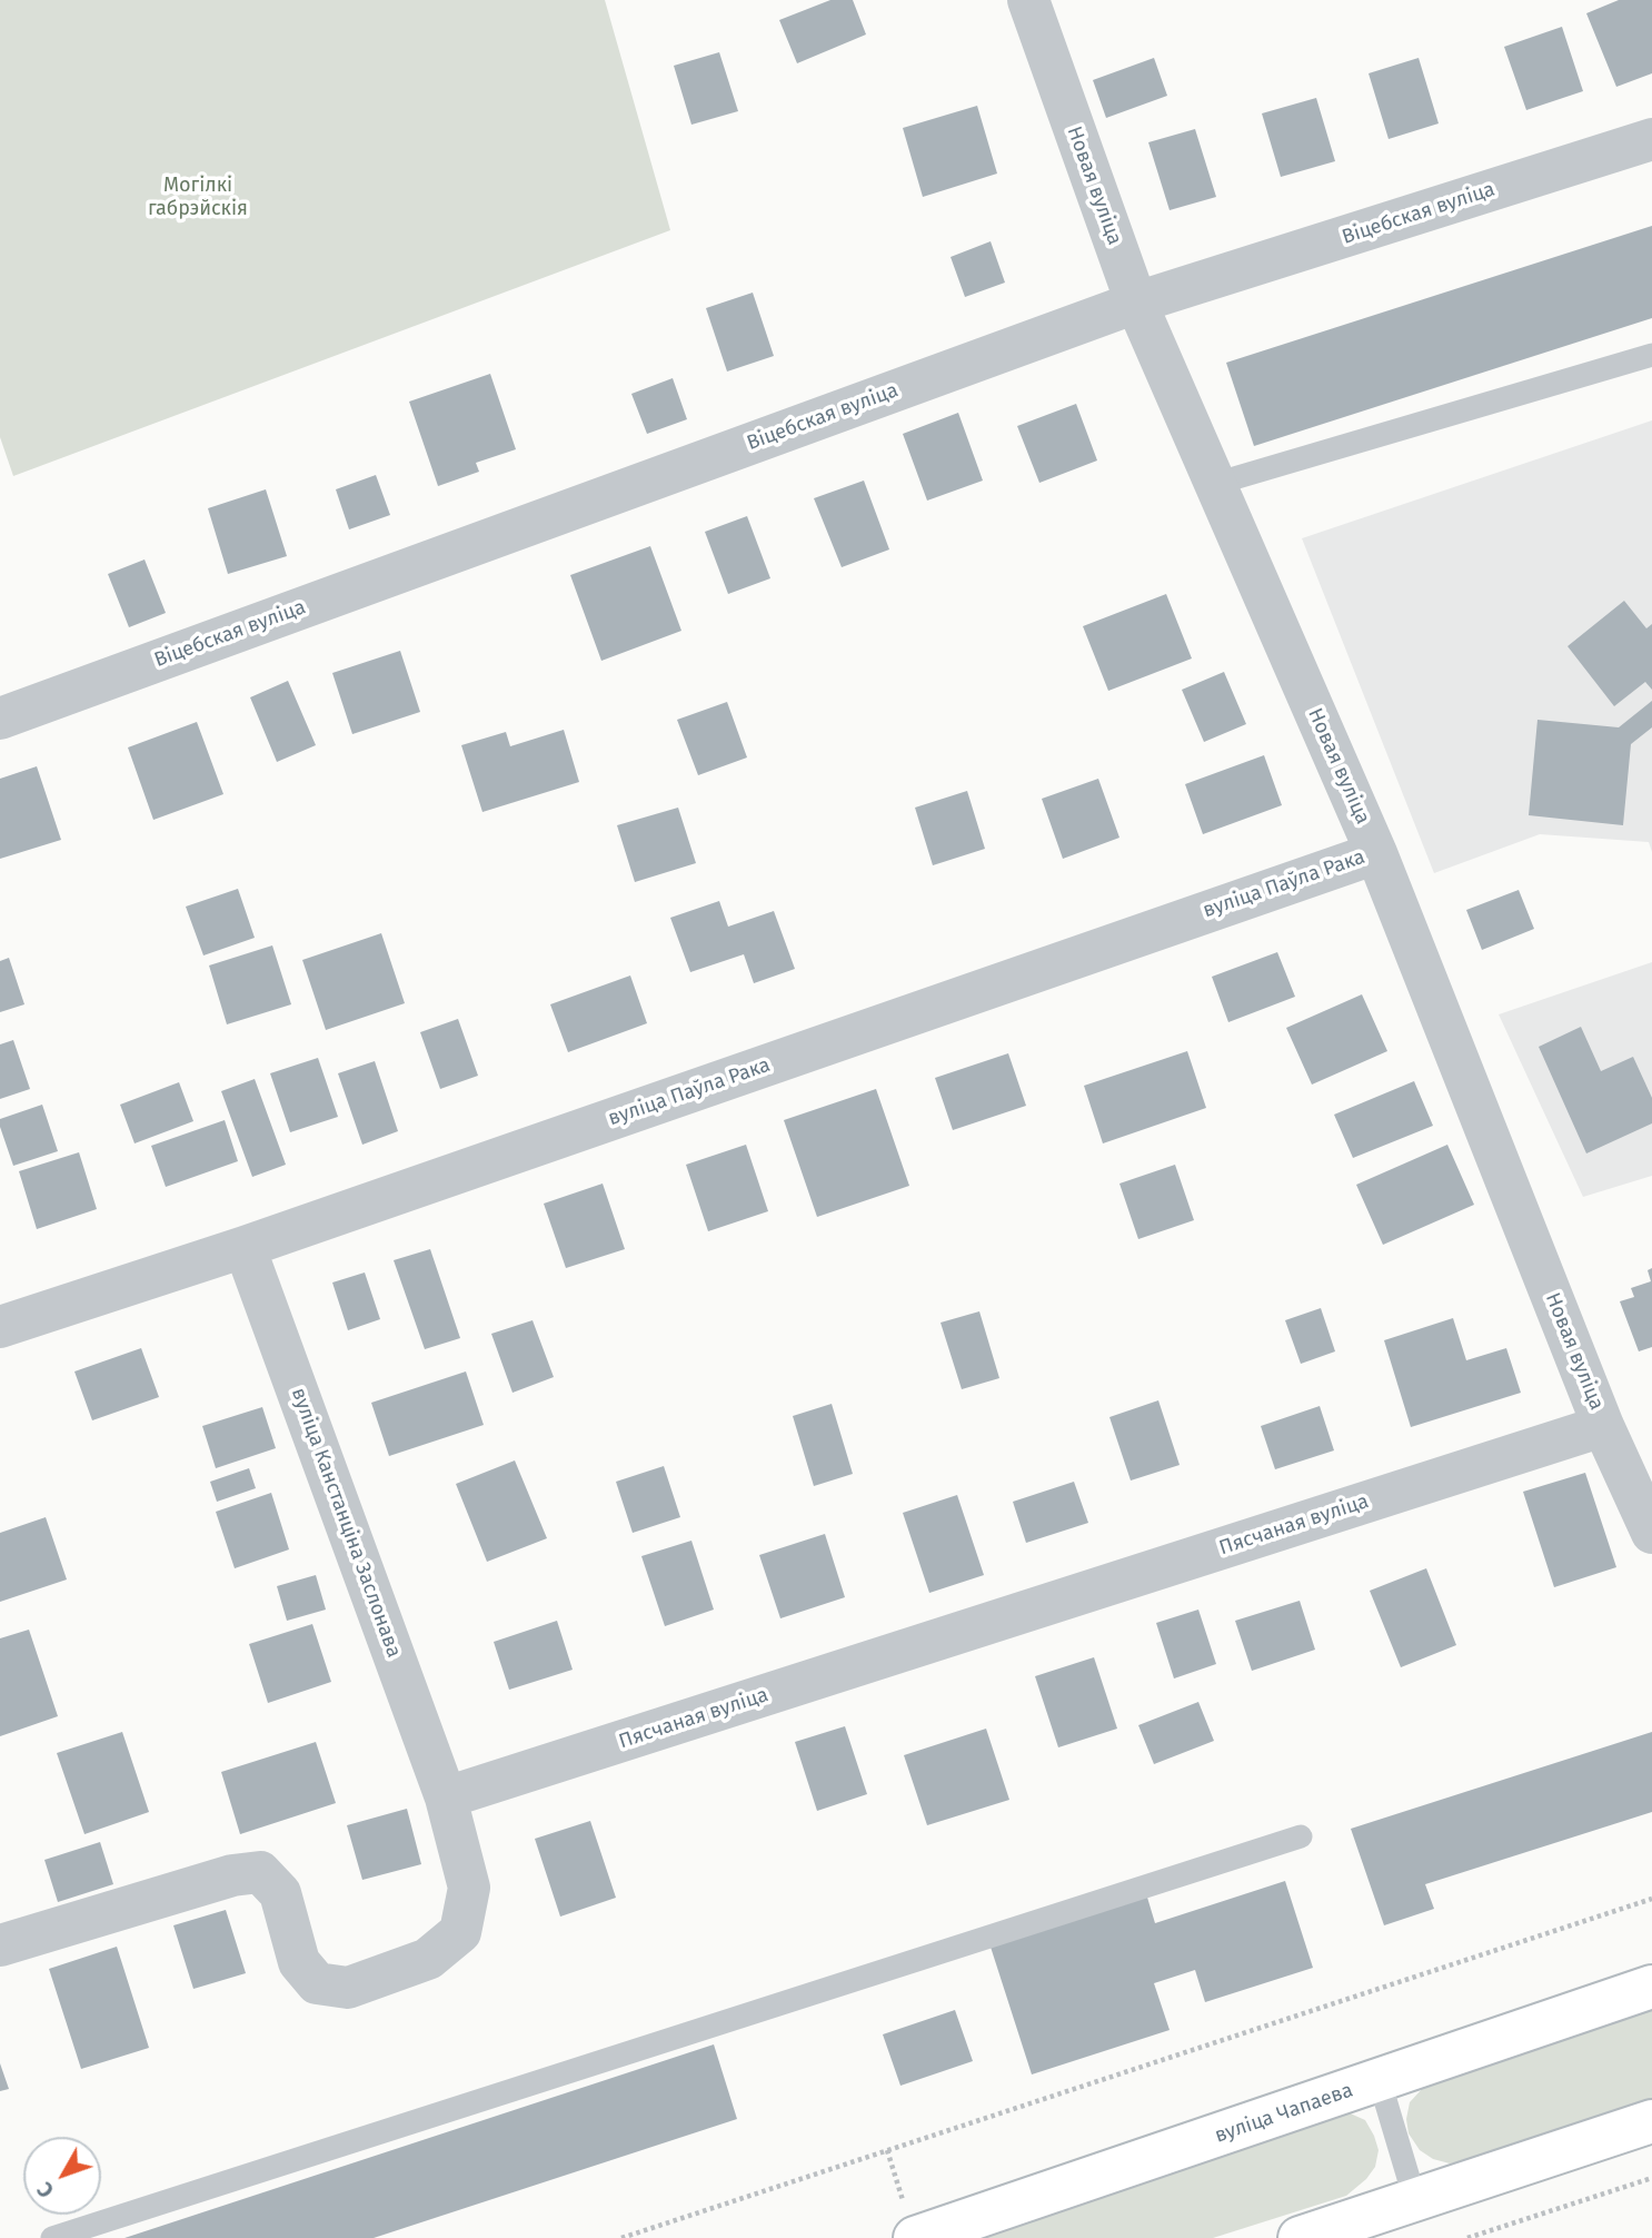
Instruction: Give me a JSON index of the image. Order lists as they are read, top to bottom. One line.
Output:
{"streets":{"main road":["вуліца Чапаева"],"street":["Новая вуліца","Віцебская вуліца","вуліца Паўла Рака","вуліца Канстанціна Заслонава","Пясчаная вуліца"]},"crossings":[["Новая вуліца","Віцебская вуліца"],["Новая вуліца","вуліца Паўла Рака"],["Новая вуліца","Пясчаная вуліца"],["вуліца Паўла Рака","вуліца Канстанціна Заслонава"],["вуліца Канстанціна Заслонава","Пясчаная вуліца"]],"parks":["Могілкі габрэйскія"],"north":"bottom left"}
